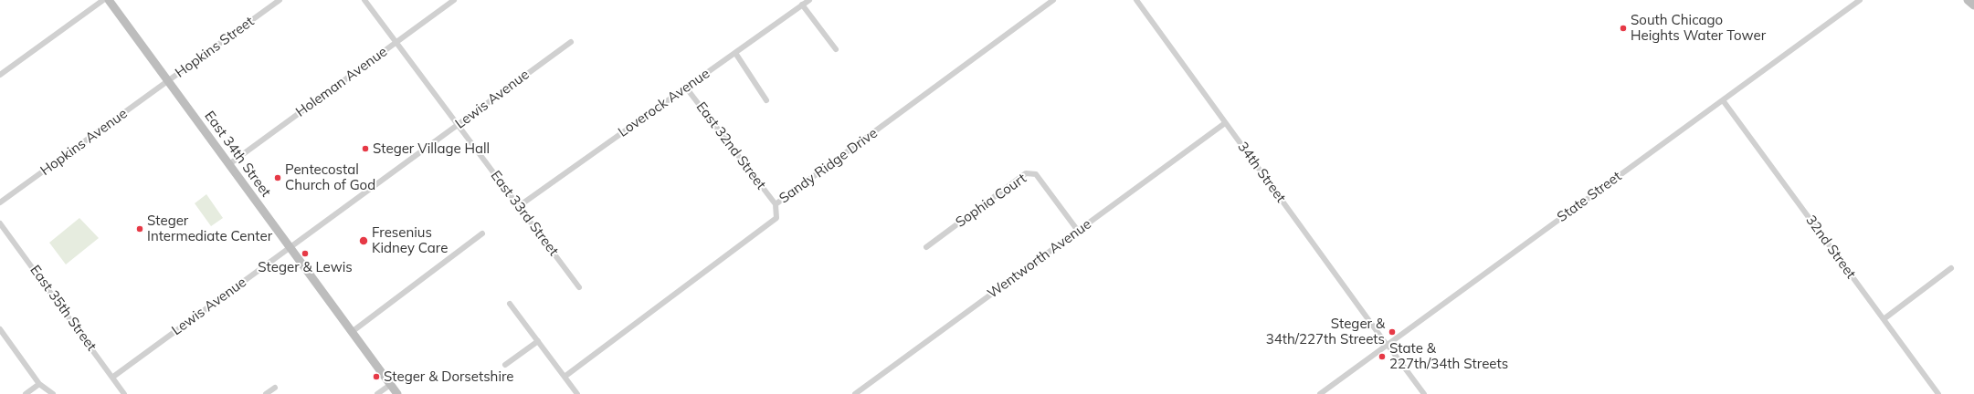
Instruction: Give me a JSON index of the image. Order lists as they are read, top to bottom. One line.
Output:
{"streets":{"street":["Hopkins Street","Holeman Avenue","Lewis Avenue","Loverock Avenue","Hopkins Avenue","East 32nd Street","East 34th Street","Sandy Ridge Drive","34th Street","State Street","Sophia Court","East 33rd Street","32nd Street","Wentworth Avenue","East 35th Street"]},"crossings":[["Hopkins Street","Hopkins Avenue"],["Hopkins Street","East 34th Street"],["Holeman Avenue","East 34th Street"],["Holeman Avenue","East 33rd Street"],["Lewis Avenue","East 34th Street"],["Lewis Avenue","East 33rd Street"],["Lewis Avenue","East 35th Street"],["Loverock Avenue","East 32nd Street"],["Loverock Avenue","East 33rd Street"],["Hopkins Avenue","East 34th Street"],["East 32nd Street","Sandy Ridge Drive"],["34th Street","State Street"],["34th Street","Wentworth Avenue"],["State Street","32nd Street"],["Sophia Court","Wentworth Avenue"]],"places":["South Chicago Heights Water Tower","Steger Village Hall","Pentecostal Church of God","Steger Intermediate Center","Fresenius Kidney Care","Steger & Lewis","Steger & 34th/227th Streets","State & 227th/34th Streets","Steger & Dorsetshire"]}
